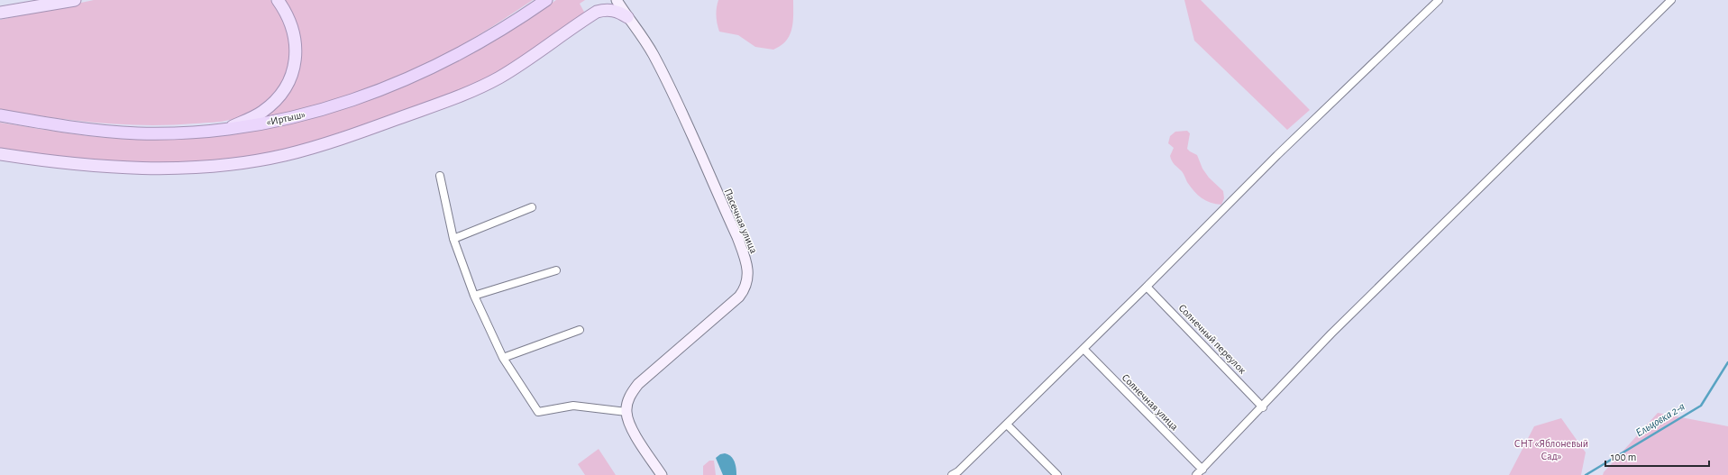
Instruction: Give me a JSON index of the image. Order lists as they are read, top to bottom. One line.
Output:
{"streets":{"highway":["«Иртыш»"],"main road":["Пасечная улица"],"street":["Солнечный переулок","Солнечная улица"]},"water":["Ельцовка 2-я"],"parks":["СНТ «Яблоневый Сад»"],"scale_bar":"100 m"}
